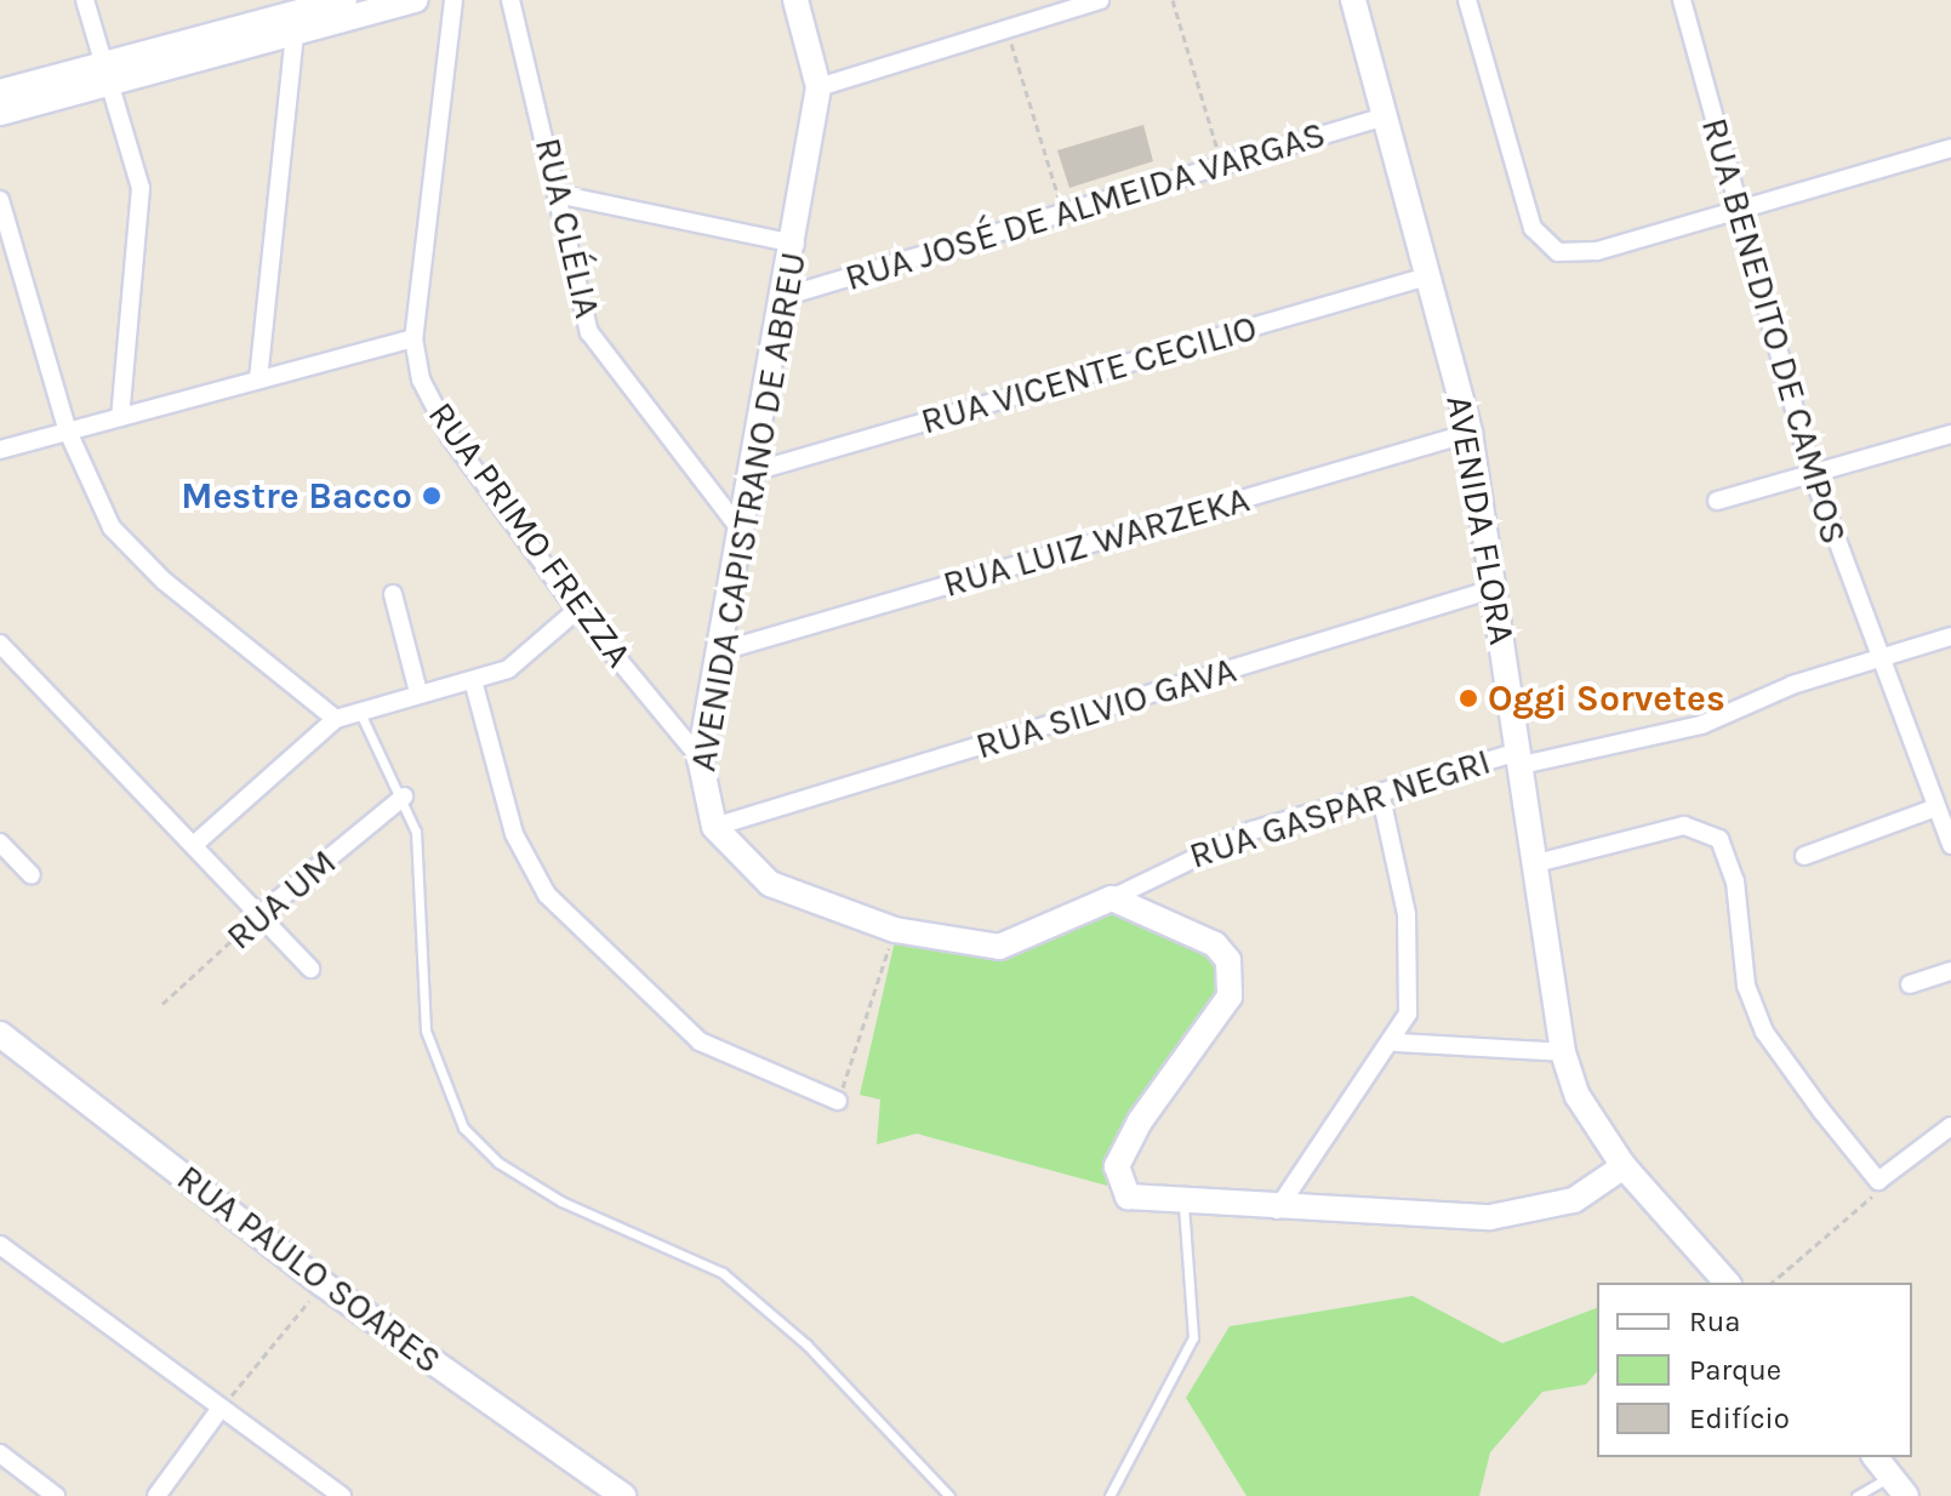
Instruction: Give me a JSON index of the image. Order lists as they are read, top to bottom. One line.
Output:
{"streets":{"street":["RUA JOSÉ DE ALMEIDA VARGAS","RUA CLÉLIA","RUA BENEDITO DE CAMPOS","RUA VICENTE CECILIO","AVENIDA CAPISTRANO DE ABREU","AVENIDA FLORA","RUA PRIMO FREZZA","RUA LUIZ WARZEKA","RUA SILVIO GAVA","RUA GASPAR NEGRI","RUA UM","RUA PAULO SOARES"]},"crossings":[["RUA JOSÉ DE ALMEIDA VARGAS","AVENIDA CAPISTRANO DE ABREU"],["RUA JOSÉ DE ALMEIDA VARGAS","AVENIDA FLORA"],["RUA CLÉLIA","AVENIDA CAPISTRANO DE ABREU"],["RUA BENEDITO DE CAMPOS","RUA GASPAR NEGRI"],["RUA VICENTE CECILIO","AVENIDA CAPISTRANO DE ABREU"],["RUA VICENTE CECILIO","AVENIDA FLORA"],["AVENIDA CAPISTRANO DE ABREU","RUA PRIMO FREZZA"],["AVENIDA CAPISTRANO DE ABREU","RUA LUIZ WARZEKA"],["AVENIDA CAPISTRANO DE ABREU","RUA SILVIO GAVA"],["AVENIDA CAPISTRANO DE ABREU","RUA GASPAR NEGRI"],["AVENIDA FLORA","RUA LUIZ WARZEKA"],["AVENIDA FLORA","RUA SILVIO GAVA"],["AVENIDA FLORA","RUA GASPAR NEGRI"]],"places":["Mestre Bacco","Oggi Sorvetes"],"legend":["Rua","Parque","Edifício"]}
